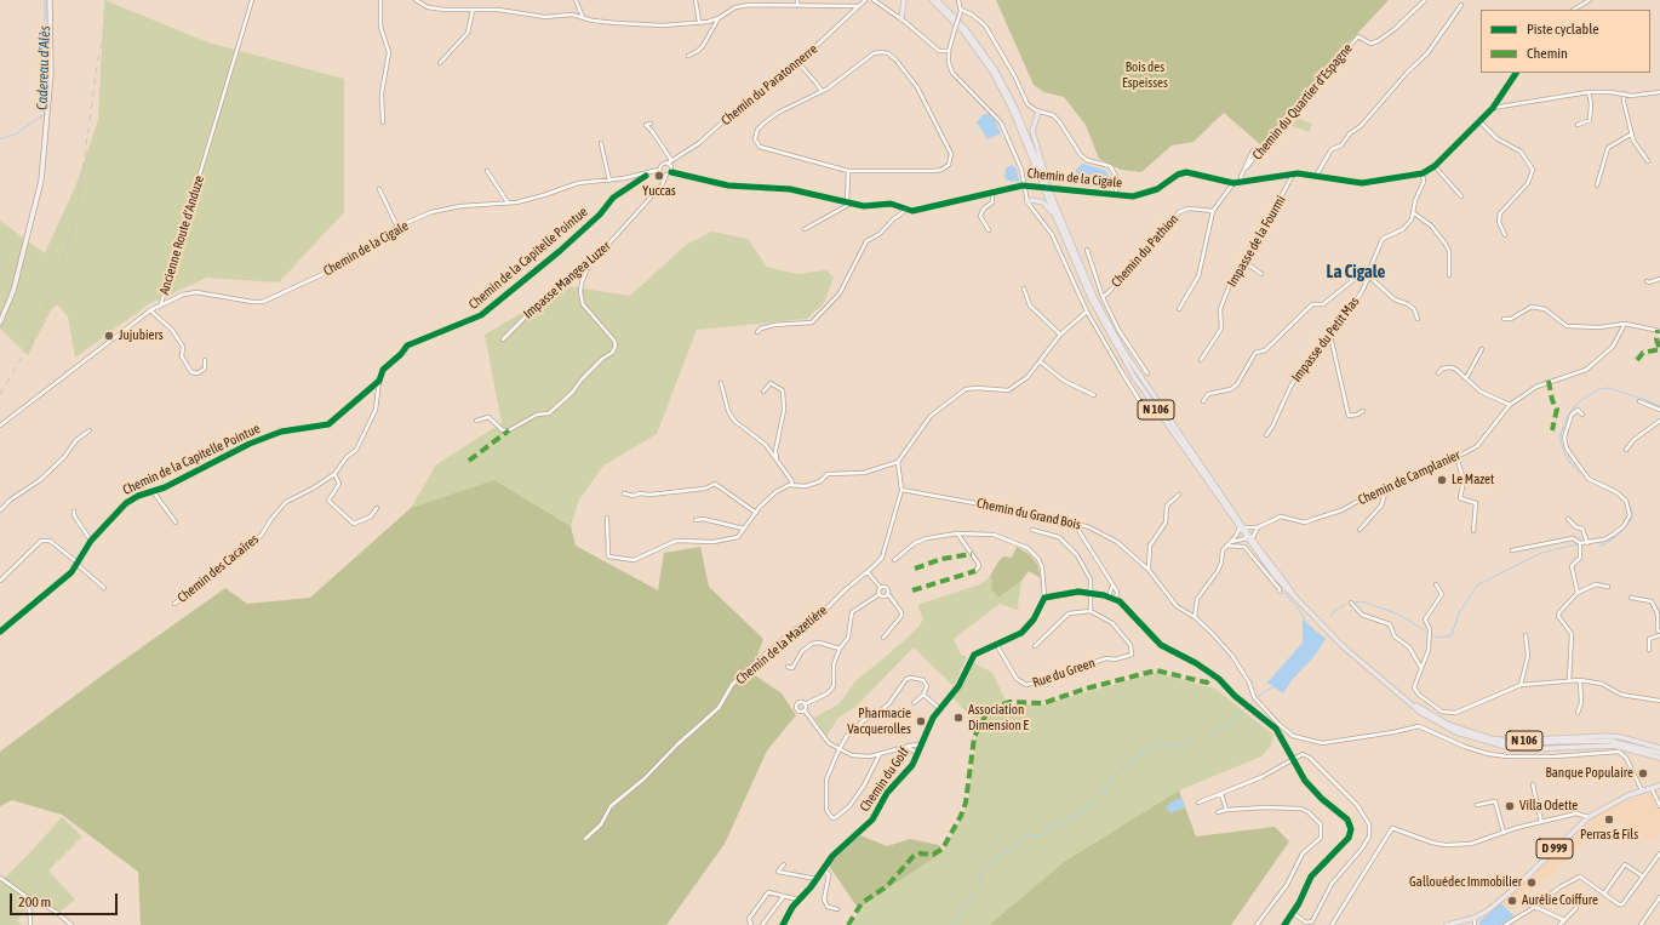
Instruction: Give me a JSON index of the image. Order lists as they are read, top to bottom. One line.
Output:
{"streets":{"main road":["N 106","D 999"],"street":["Chemin du Paratonnerre","Chemin du Quartier d'Espagne","Chemin de la Cigale","Ancienne Route d'Anduze","Impasse de la Fourmi","Chemin du Pathion","Chemin de la Capitelle Pointue","Impasse Mangea Luzer","Impasse du Petit Mas","Chemin de Camplanier","Chemin du Grand Bois","Chemin des Cacaïres","Chemin de la Mazetière","Rue du Green","Chemin du Golf"]},"crossings":[["Chemin du Paratonnerre","Chemin de la Cigale"],["Chemin de la Cigale","Ancienne Route d'Anduze"],["Chemin de la Cigale","Impasse de la Fourmi"],["Chemin de la Cigale","Chemin de la Capitelle Pointue"],["Chemin de la Cigale","Impasse du Petit Mas"],["Chemin de la Capitelle Pointue","Chemin des Cacaïres"],["N 106","Chemin de Camplanier"],["Chemin du Grand Bois","Chemin de la Mazetière"],["Chemin du Grand Bois","D 999"],["Rue du Green","Chemin du Golf"]],"districts":["La Cigale"],"water":["Cadereau d'Alès"],"parks":["Bois des Espeisses"],"places":["Yuccas","Jujubiers","Le Mazet","Association Dimension E","Pharmacie Vacquerolles","Banque Populaire","Villa Odette","Perras & Fils","Gallouédec Immobilier","Aurélie Coiffure"],"legend":["Piste cyclable","Chemin"],"scale_bar":"200 m"}
